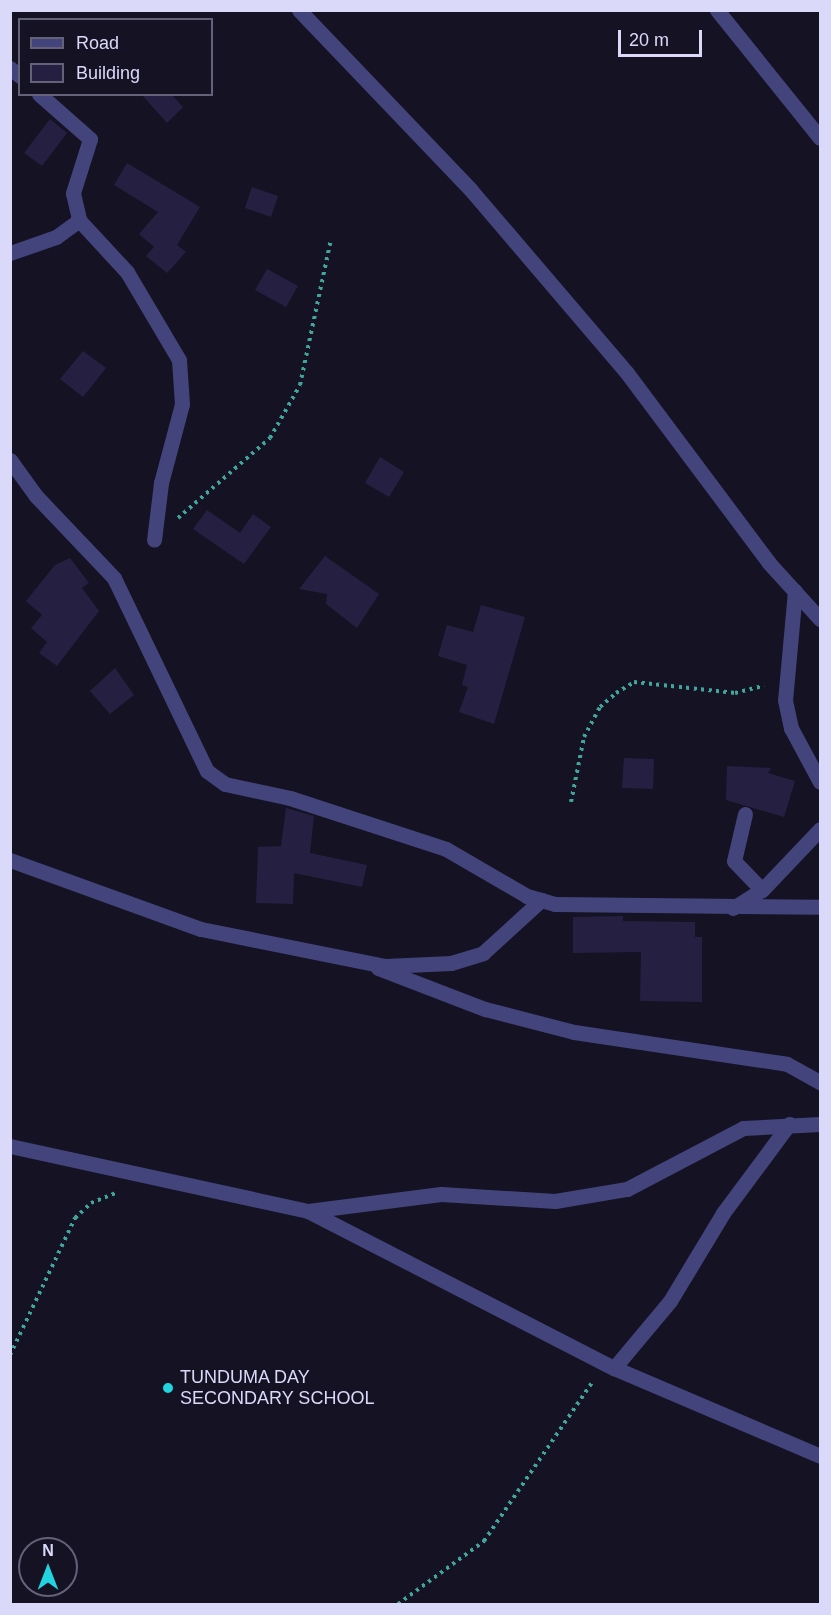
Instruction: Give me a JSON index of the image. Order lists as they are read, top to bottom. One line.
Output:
{"places":["TUNDUMA DAY SECONDARY SCHOOL"],"legend":["Road","Building"],"scale_bar":"20 m","north":"top"}
